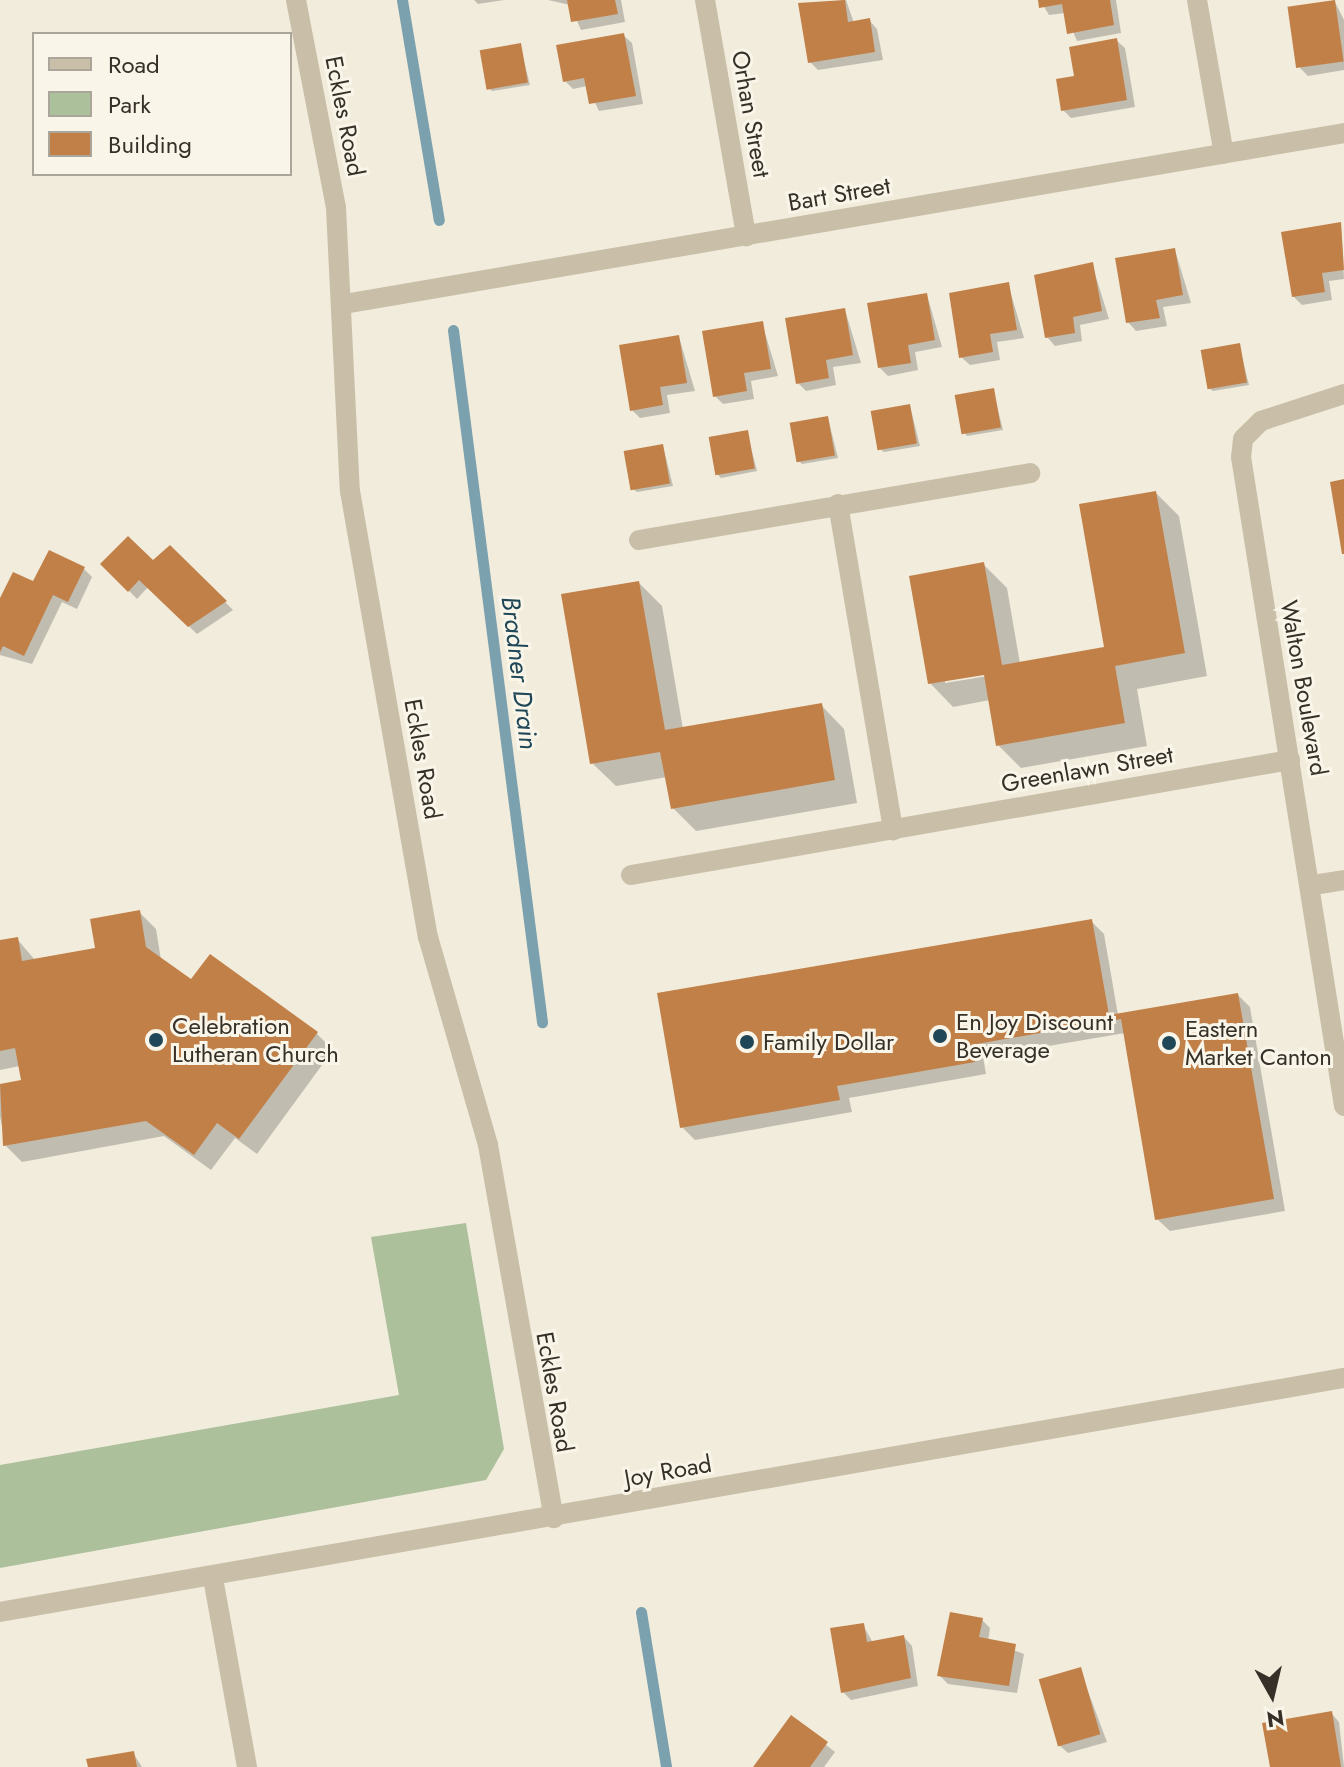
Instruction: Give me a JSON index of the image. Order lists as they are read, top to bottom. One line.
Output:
{"streets":{"street":["Orhan Street","Eckles Road","Bart Street","Walton Boulevard","Greenlawn Street","Joy Road"]},"crossings":[["Orhan Street","Bart Street"],["Eckles Road","Bart Street"],["Eckles Road","Joy Road"],["Walton Boulevard","Greenlawn Street"]],"water":["Bradner Drain"],"places":["En Joy Discount Beverage","Celebration Lutheran Church","Family Dollar","Eastern Market Canton"],"legend":["Road","Park","Building"],"north":"bottom"}
